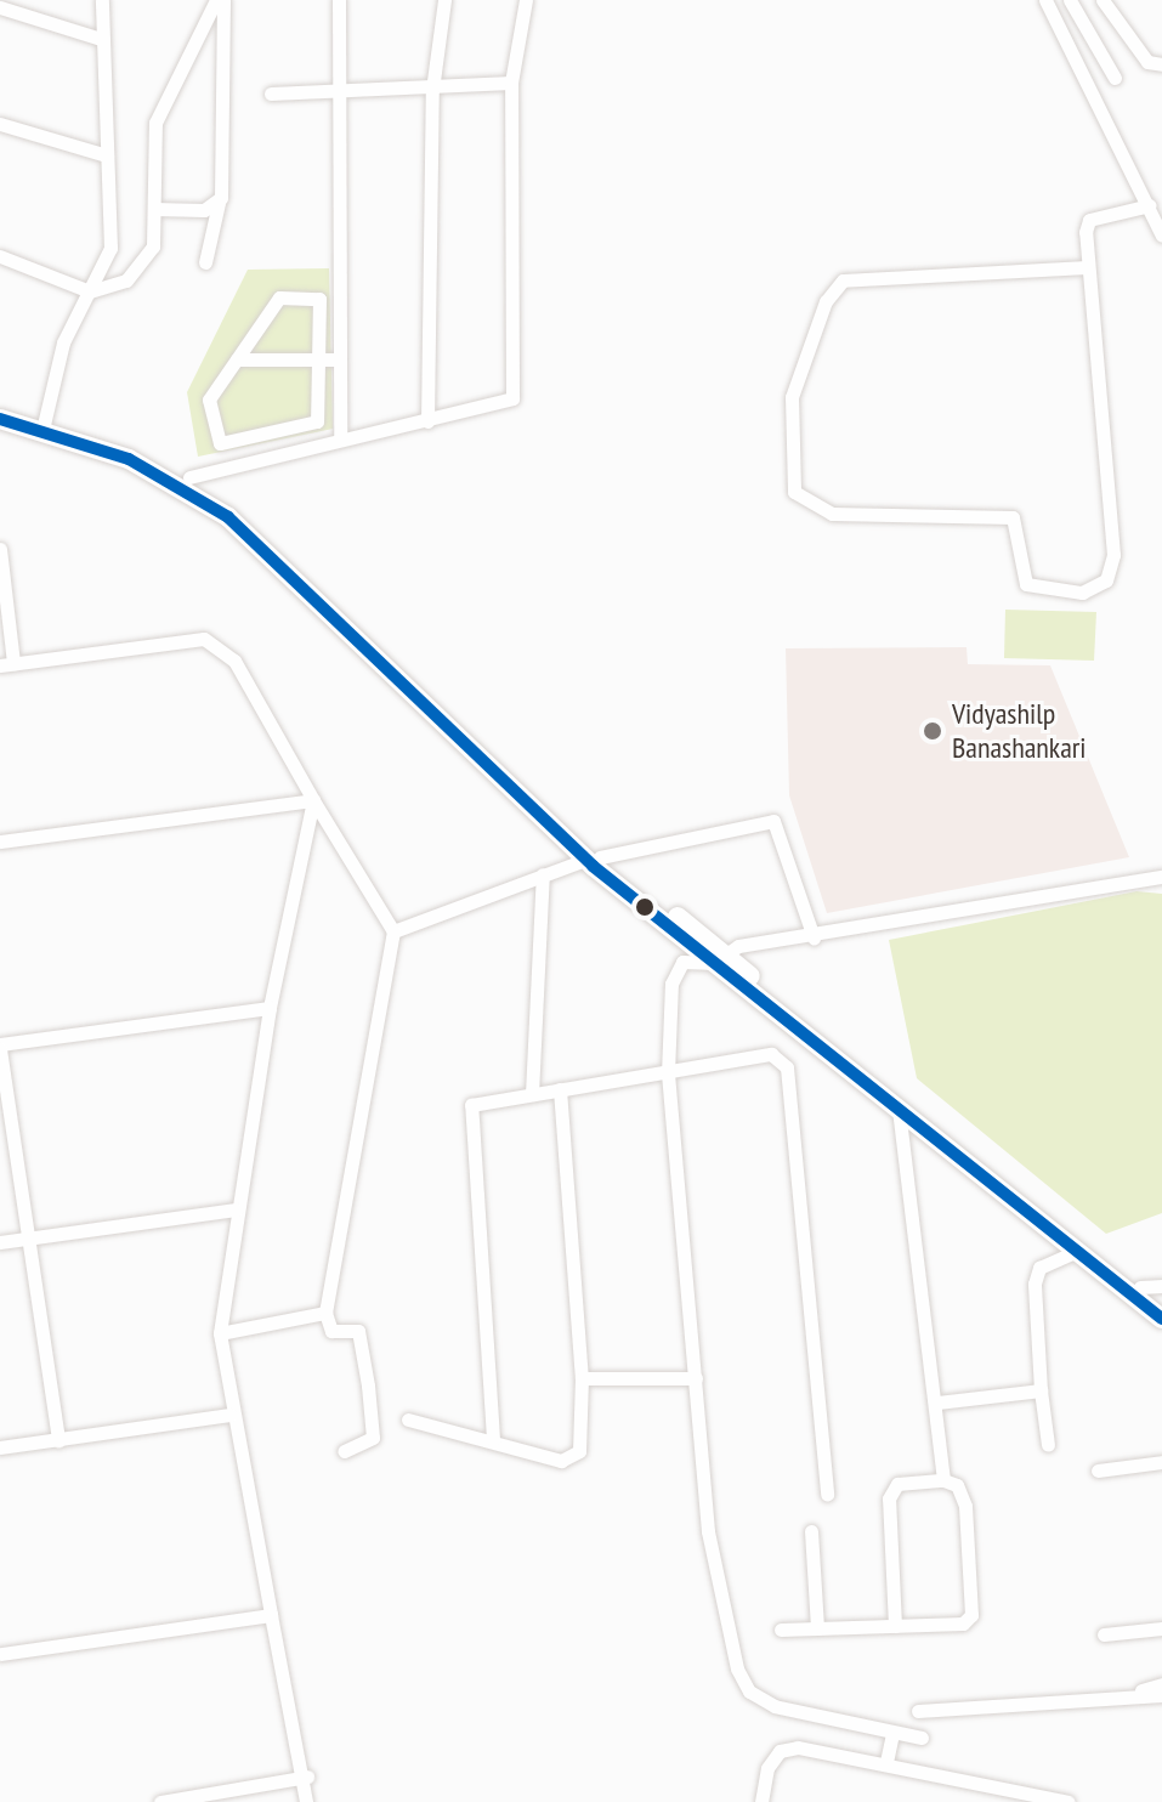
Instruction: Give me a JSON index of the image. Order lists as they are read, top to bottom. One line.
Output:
{"places":["Vidyashilp Banashankari"]}
